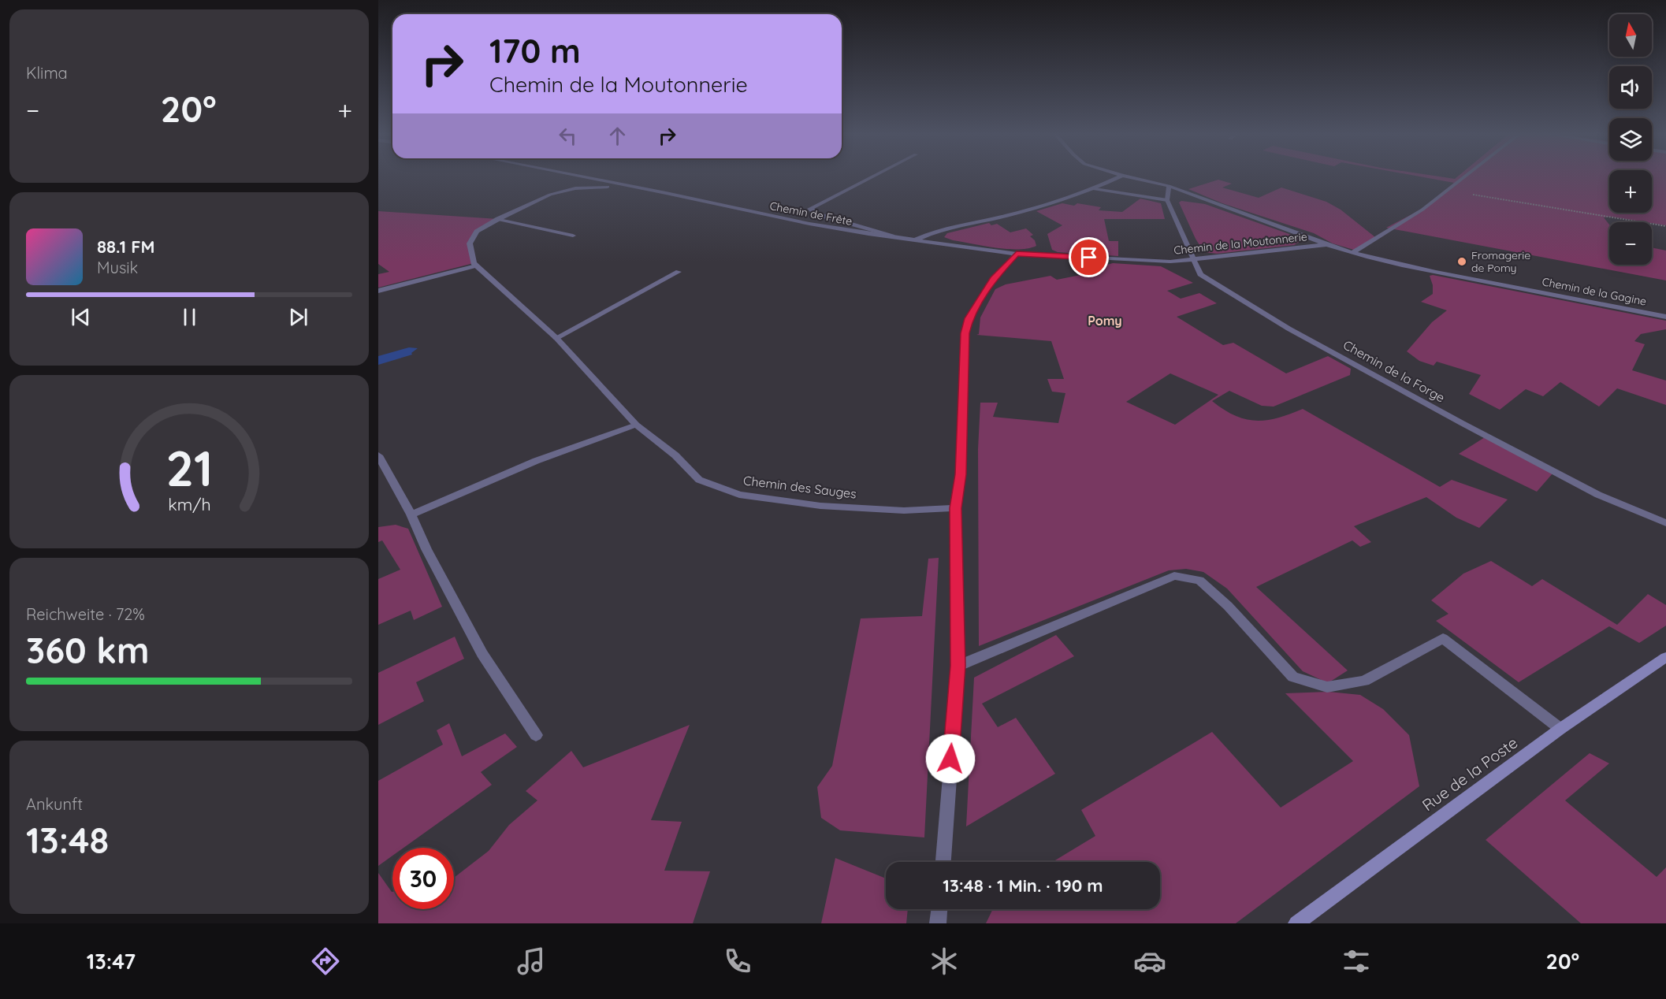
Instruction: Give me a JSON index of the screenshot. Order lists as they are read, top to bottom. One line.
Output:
{"streets":{"street":["Chemin de Frête","Chemin de la Moutonnerie","Chemin de la Gagine","Chemin de la Forge","Chemin des Sauges","Rue de la Poste"]},"crossings":[["Chemin de Frête","Chemin de la Moutonnerie"],["Chemin de la Moutonnerie","Chemin de la Gagine"],["Chemin de la Moutonnerie","Chemin de la Forge"]],"districts":["Pomy"],"places":["Fromagerie de Pomy"],"north":"top","page":{"tile":["Klima",["Reichweite · 72%","360 km"],["Ankunft","13:48"]],"map_buttons":["+","−"],"turn":["170 m","Chemin de la Moutonnerie"],"heat":["−","20°","+"],"song":["88.1 FM","Musik"],"limit":"30","trip":"13:48 · 1 Min. · 190 m","tabs":["13:47","20°"],"gauge":["21","km/h"]}}
